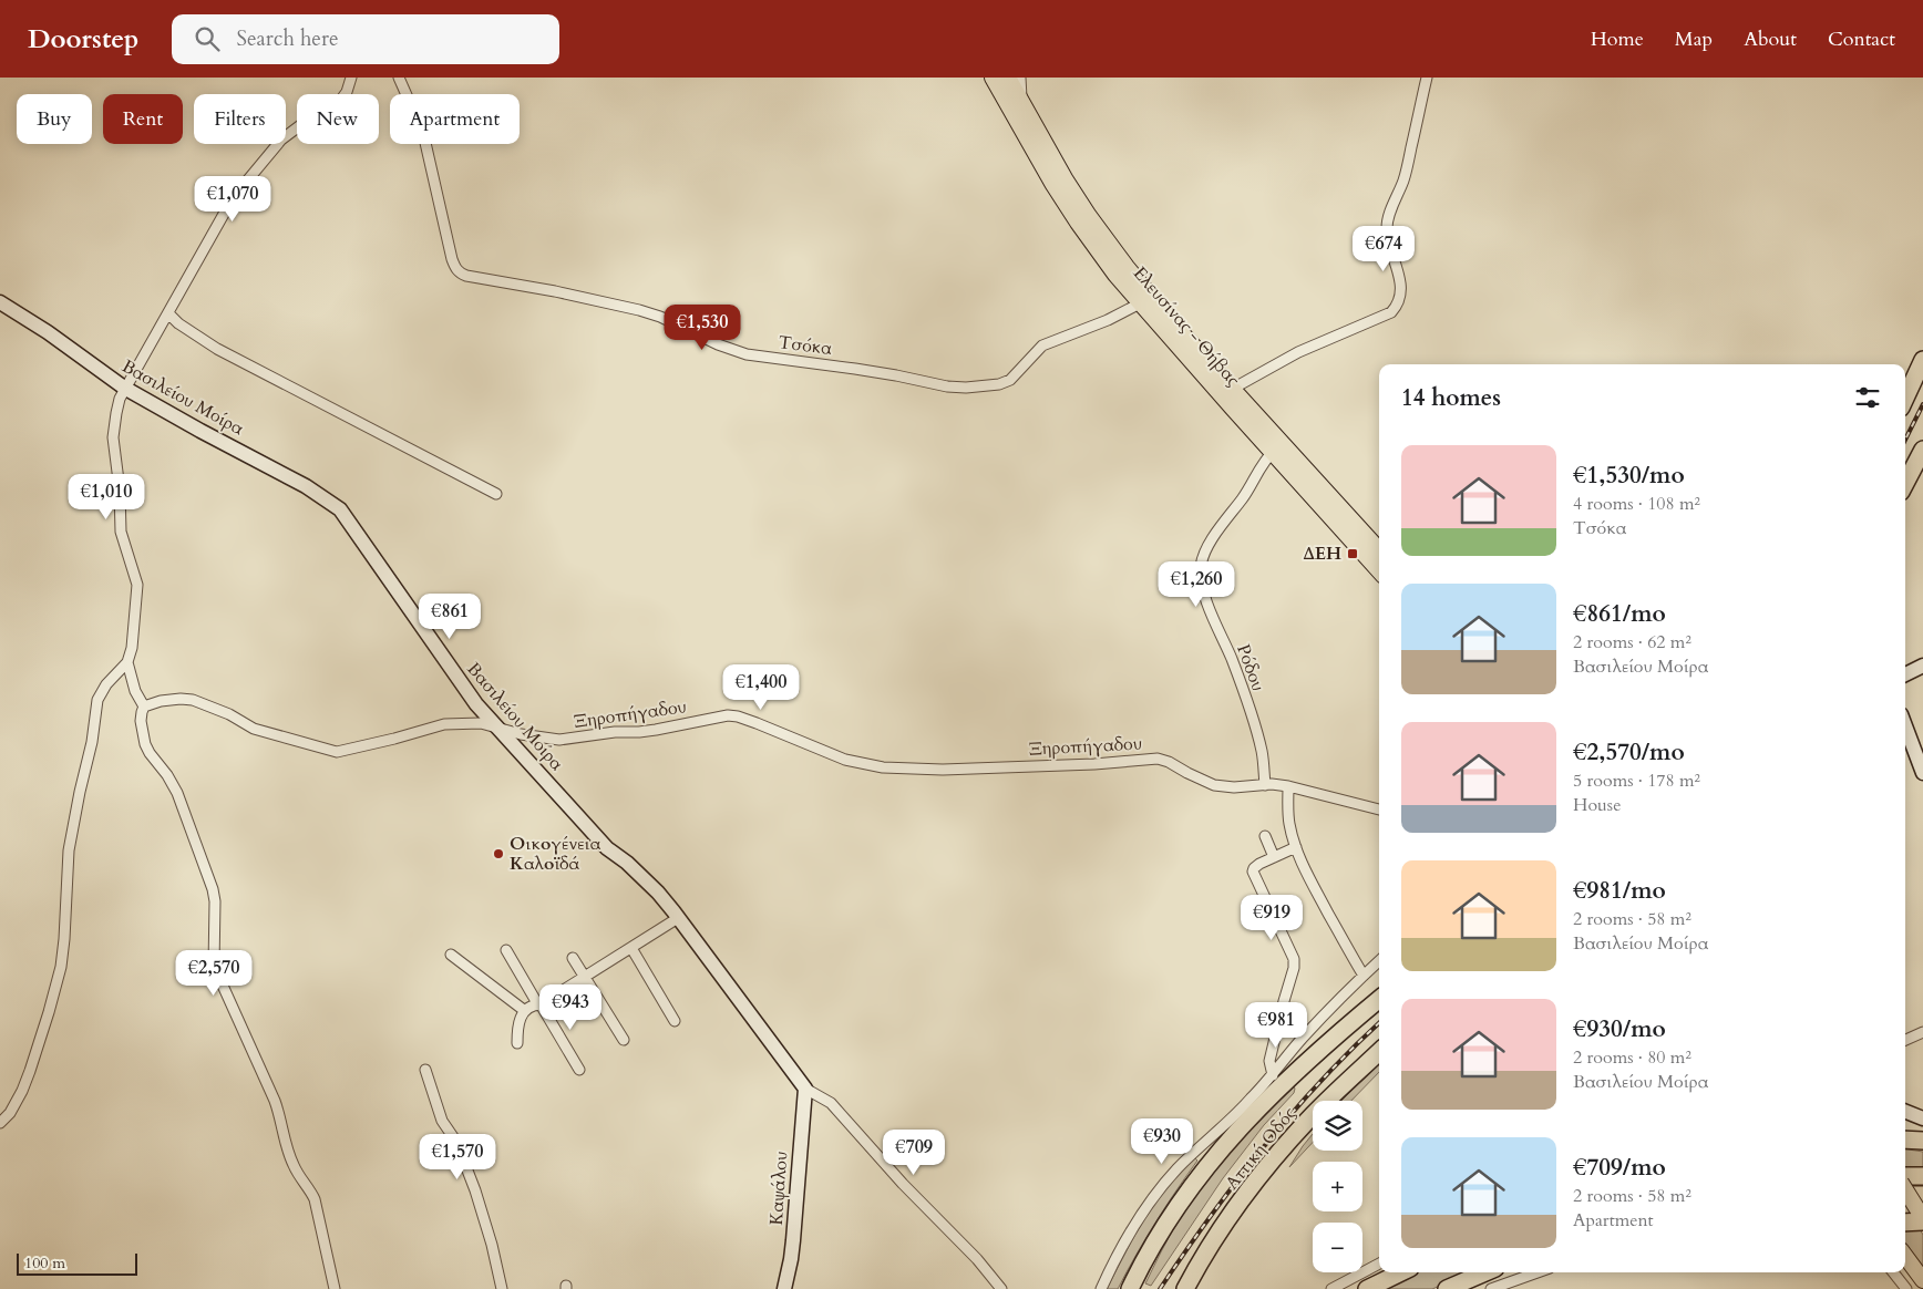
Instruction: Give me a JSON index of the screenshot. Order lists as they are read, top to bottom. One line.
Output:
{"streets":{"highway":["Αττική Οδός"],"main road":["Ελευσίνας - Θήβας"],"street":["Τσόκα","Βασιλείου Μοίρα","Ρόδου","Ξηροπήγαδου","Καψάλου"]},"crossings":[["Ελευσίνας - Θήβας","Τσόκα"],["Ελευσίνας - Θήβας","Ρόδου"],["Βασιλείου Μοίρα","Ξηροπήγαδου"],["Βασιλείου Μοίρα","Καψάλου"],["Ρόδου","Ξηροπήγαδου"]],"places":{"transit":["ΔΕΗ"],"other":["Οικογένεια Καλοϊδά"]},"scale_bar":"100 m","page":{"header":"Doorstep","search":"Search here","nav":["Home","Map","About","Contact"],"chip":["Buy","Rent","Filters","New","Apartment"],"price":["€1,070","€674","€1,530","€1,010","€1,260","€861","€1,400","€919","€2,570","€943","€981","€930","€709","€1,570"],"heading":"14 homes","list":[{"name":"€1,530/mo","note":"4 rooms · 108 m² · Τσόκα"},{"name":"€861/mo","note":"2 rooms · 62 m² · Βασιλείου Μοίρα"},{"name":"€2,570/mo","note":"5 rooms · 178 m² · House"},{"name":"€981/mo","note":"2 rooms · 58 m² · Βασιλείου Μοίρα"},{"name":"€930/mo","note":"2 rooms · 80 m² · Βασιλείου Μοίρα"},{"name":"€709/mo","note":"2 rooms · 58 m² · Apartment"}],"map_buttons":["+","−"],"scale":"100 m"}}
